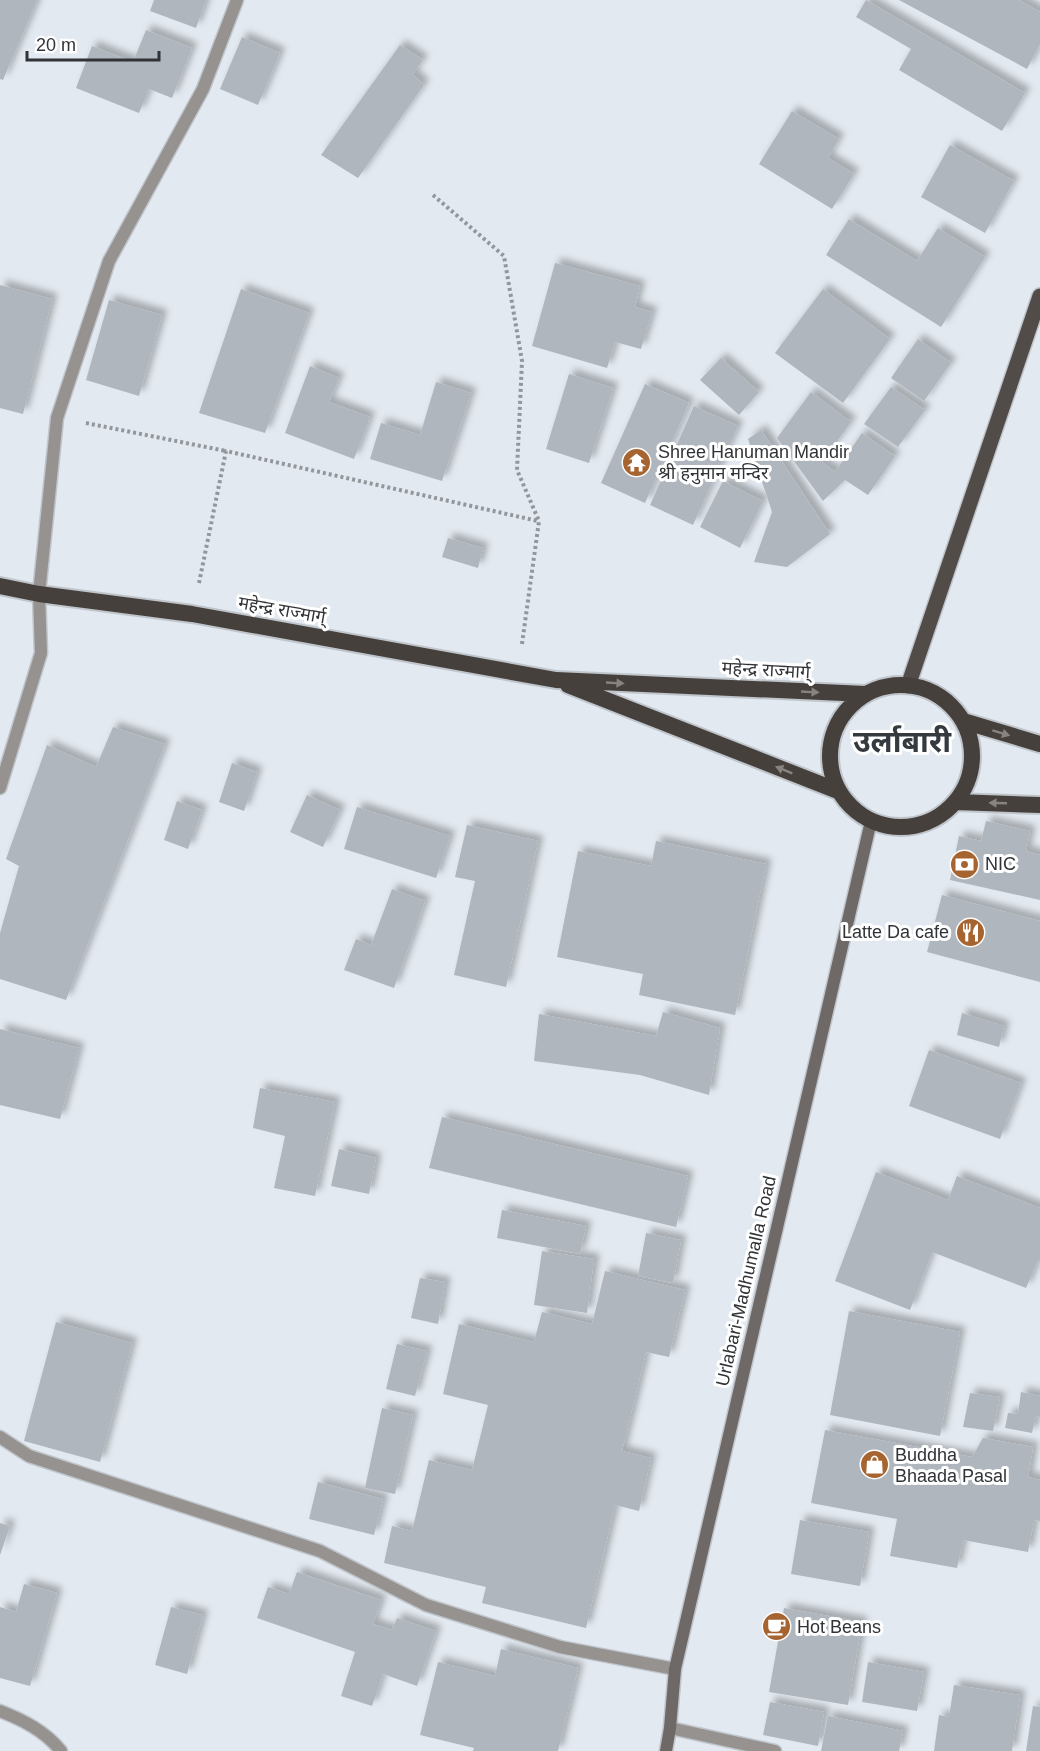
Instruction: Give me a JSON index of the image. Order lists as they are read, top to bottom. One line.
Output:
{"streets":{"highway":["महेन्द्र राज्मार्ग्"],"main road":["Urlabari-Madhumalla Road"]},"crossings":[["महेन्द्र राज्मार्ग्","Urlabari-Madhumalla Road"]],"districts":["उर्लाबारी"],"places":{"temple":["Shree Hanuman Mandir श्री हनुमान मन्दिर"],"bank":["NIC"],"restaurant":["Latte Da cafe"],"shop":["Buddha Bhaada Pasal"],"cafe":["Hot Beans"]},"scale_bar":"20 m"}
